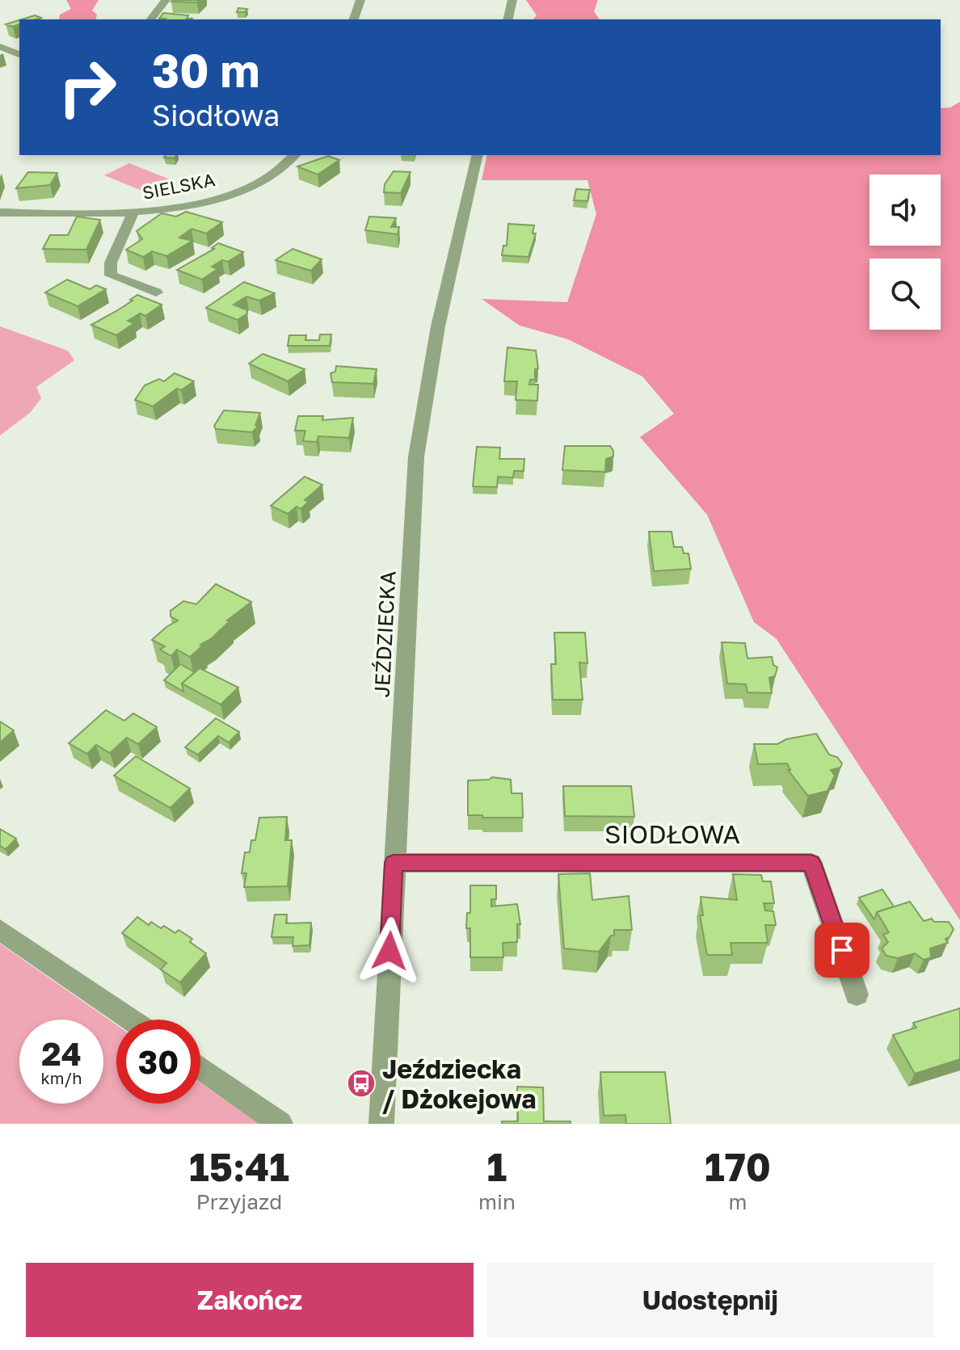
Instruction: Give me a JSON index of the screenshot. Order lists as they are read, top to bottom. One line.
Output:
{"streets":{"street":["SIELSKA","JEŹDZIECKA","SIODŁOWA"]},"crossings":[["JEŹDZIECKA","SIODŁOWA"]],"places":{"bus stop":["Jeździecka / Dżokejowa"]},"page":{"turn":["30 m","Siodłowa"],"speed":"24 km/h","limit":"30","eta":["15:41","Przyjazd","1","min","170","m"],"buttons":["Zakończ","Udostępnij"]}}
